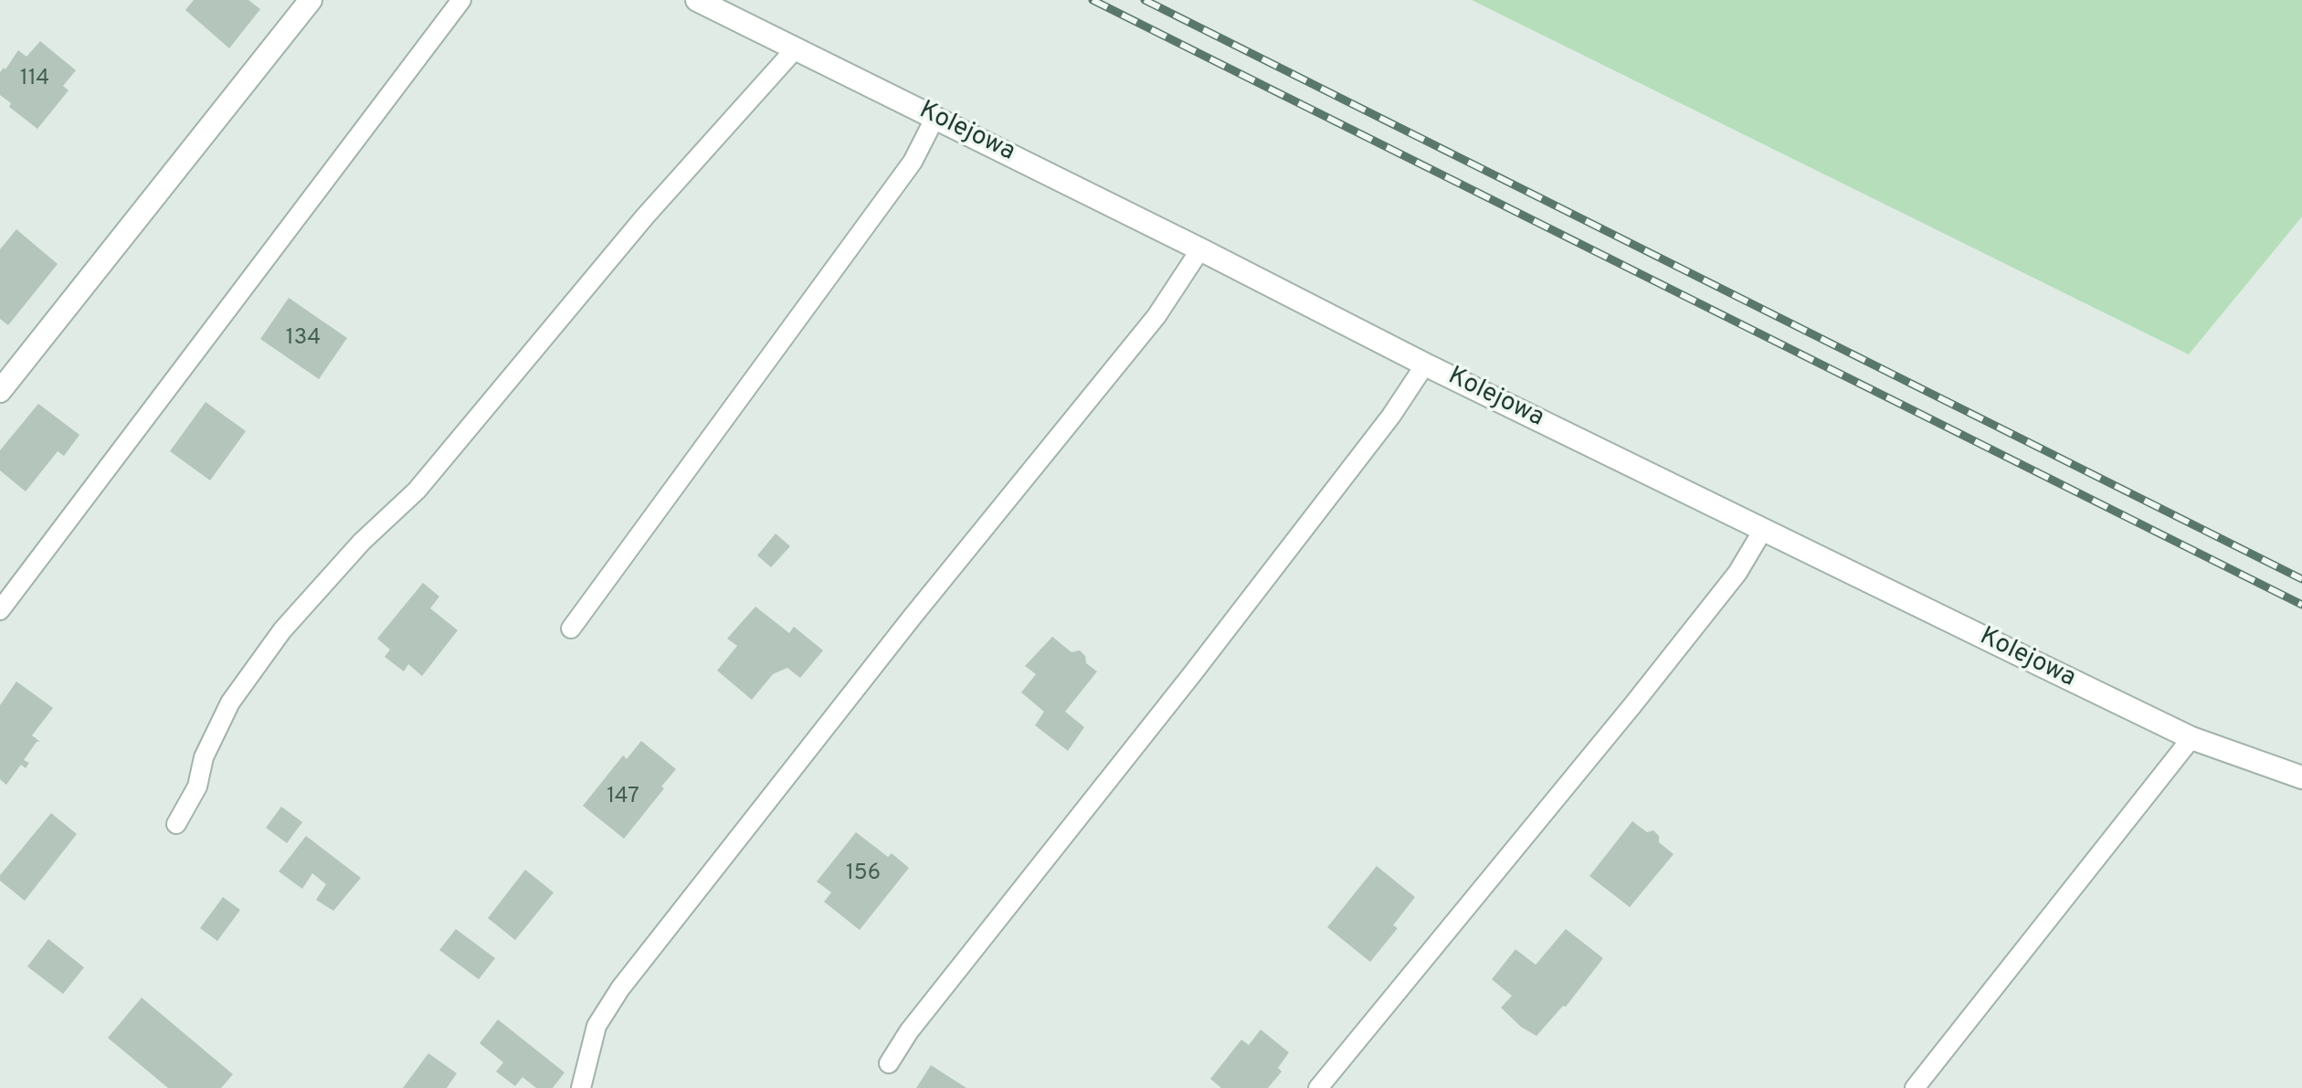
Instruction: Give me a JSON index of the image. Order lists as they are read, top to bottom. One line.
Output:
{"streets":{"street":["Kolejowa"]},"house_numbers":["114","134","147","156"]}
